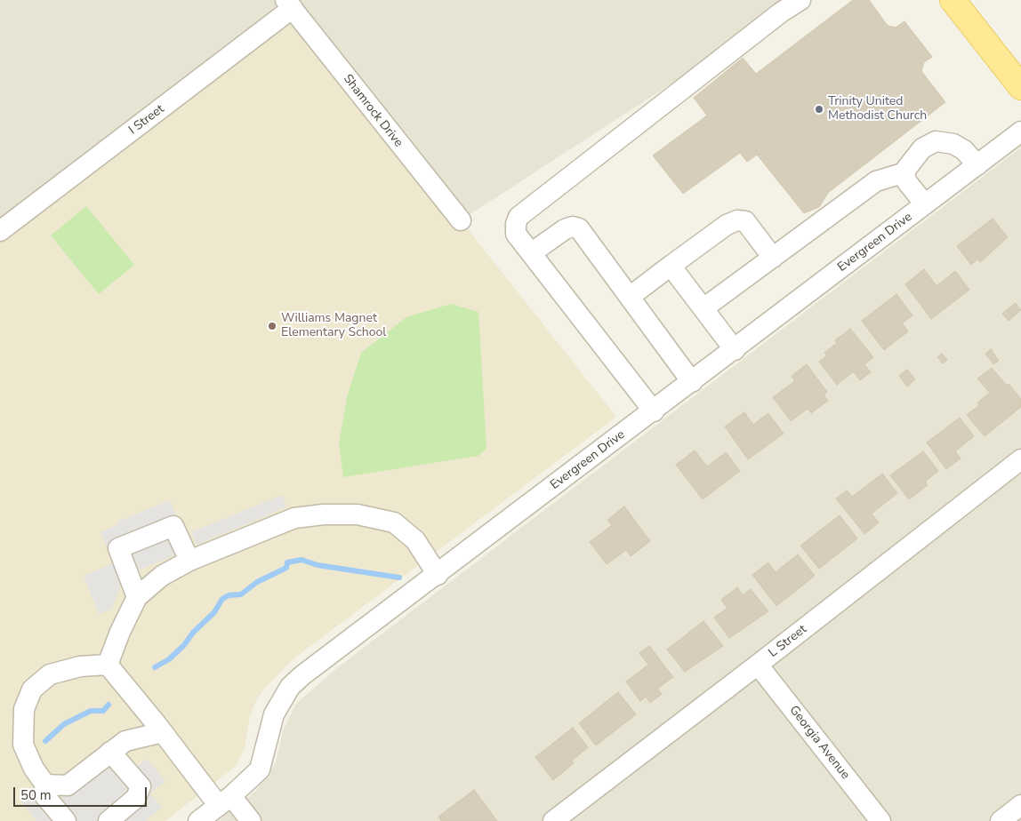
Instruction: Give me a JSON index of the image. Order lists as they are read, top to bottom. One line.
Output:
{"streets":{"street":["Shamrock Drive","I Street","Evergreen Drive","L Street","Georgia Avenue"]},"crossings":[["Shamrock Drive","I Street"],["L Street","Georgia Avenue"]],"places":["Trinity United Methodist Church","Williams Magnet Elementary School"],"scale_bar":"50 m"}
